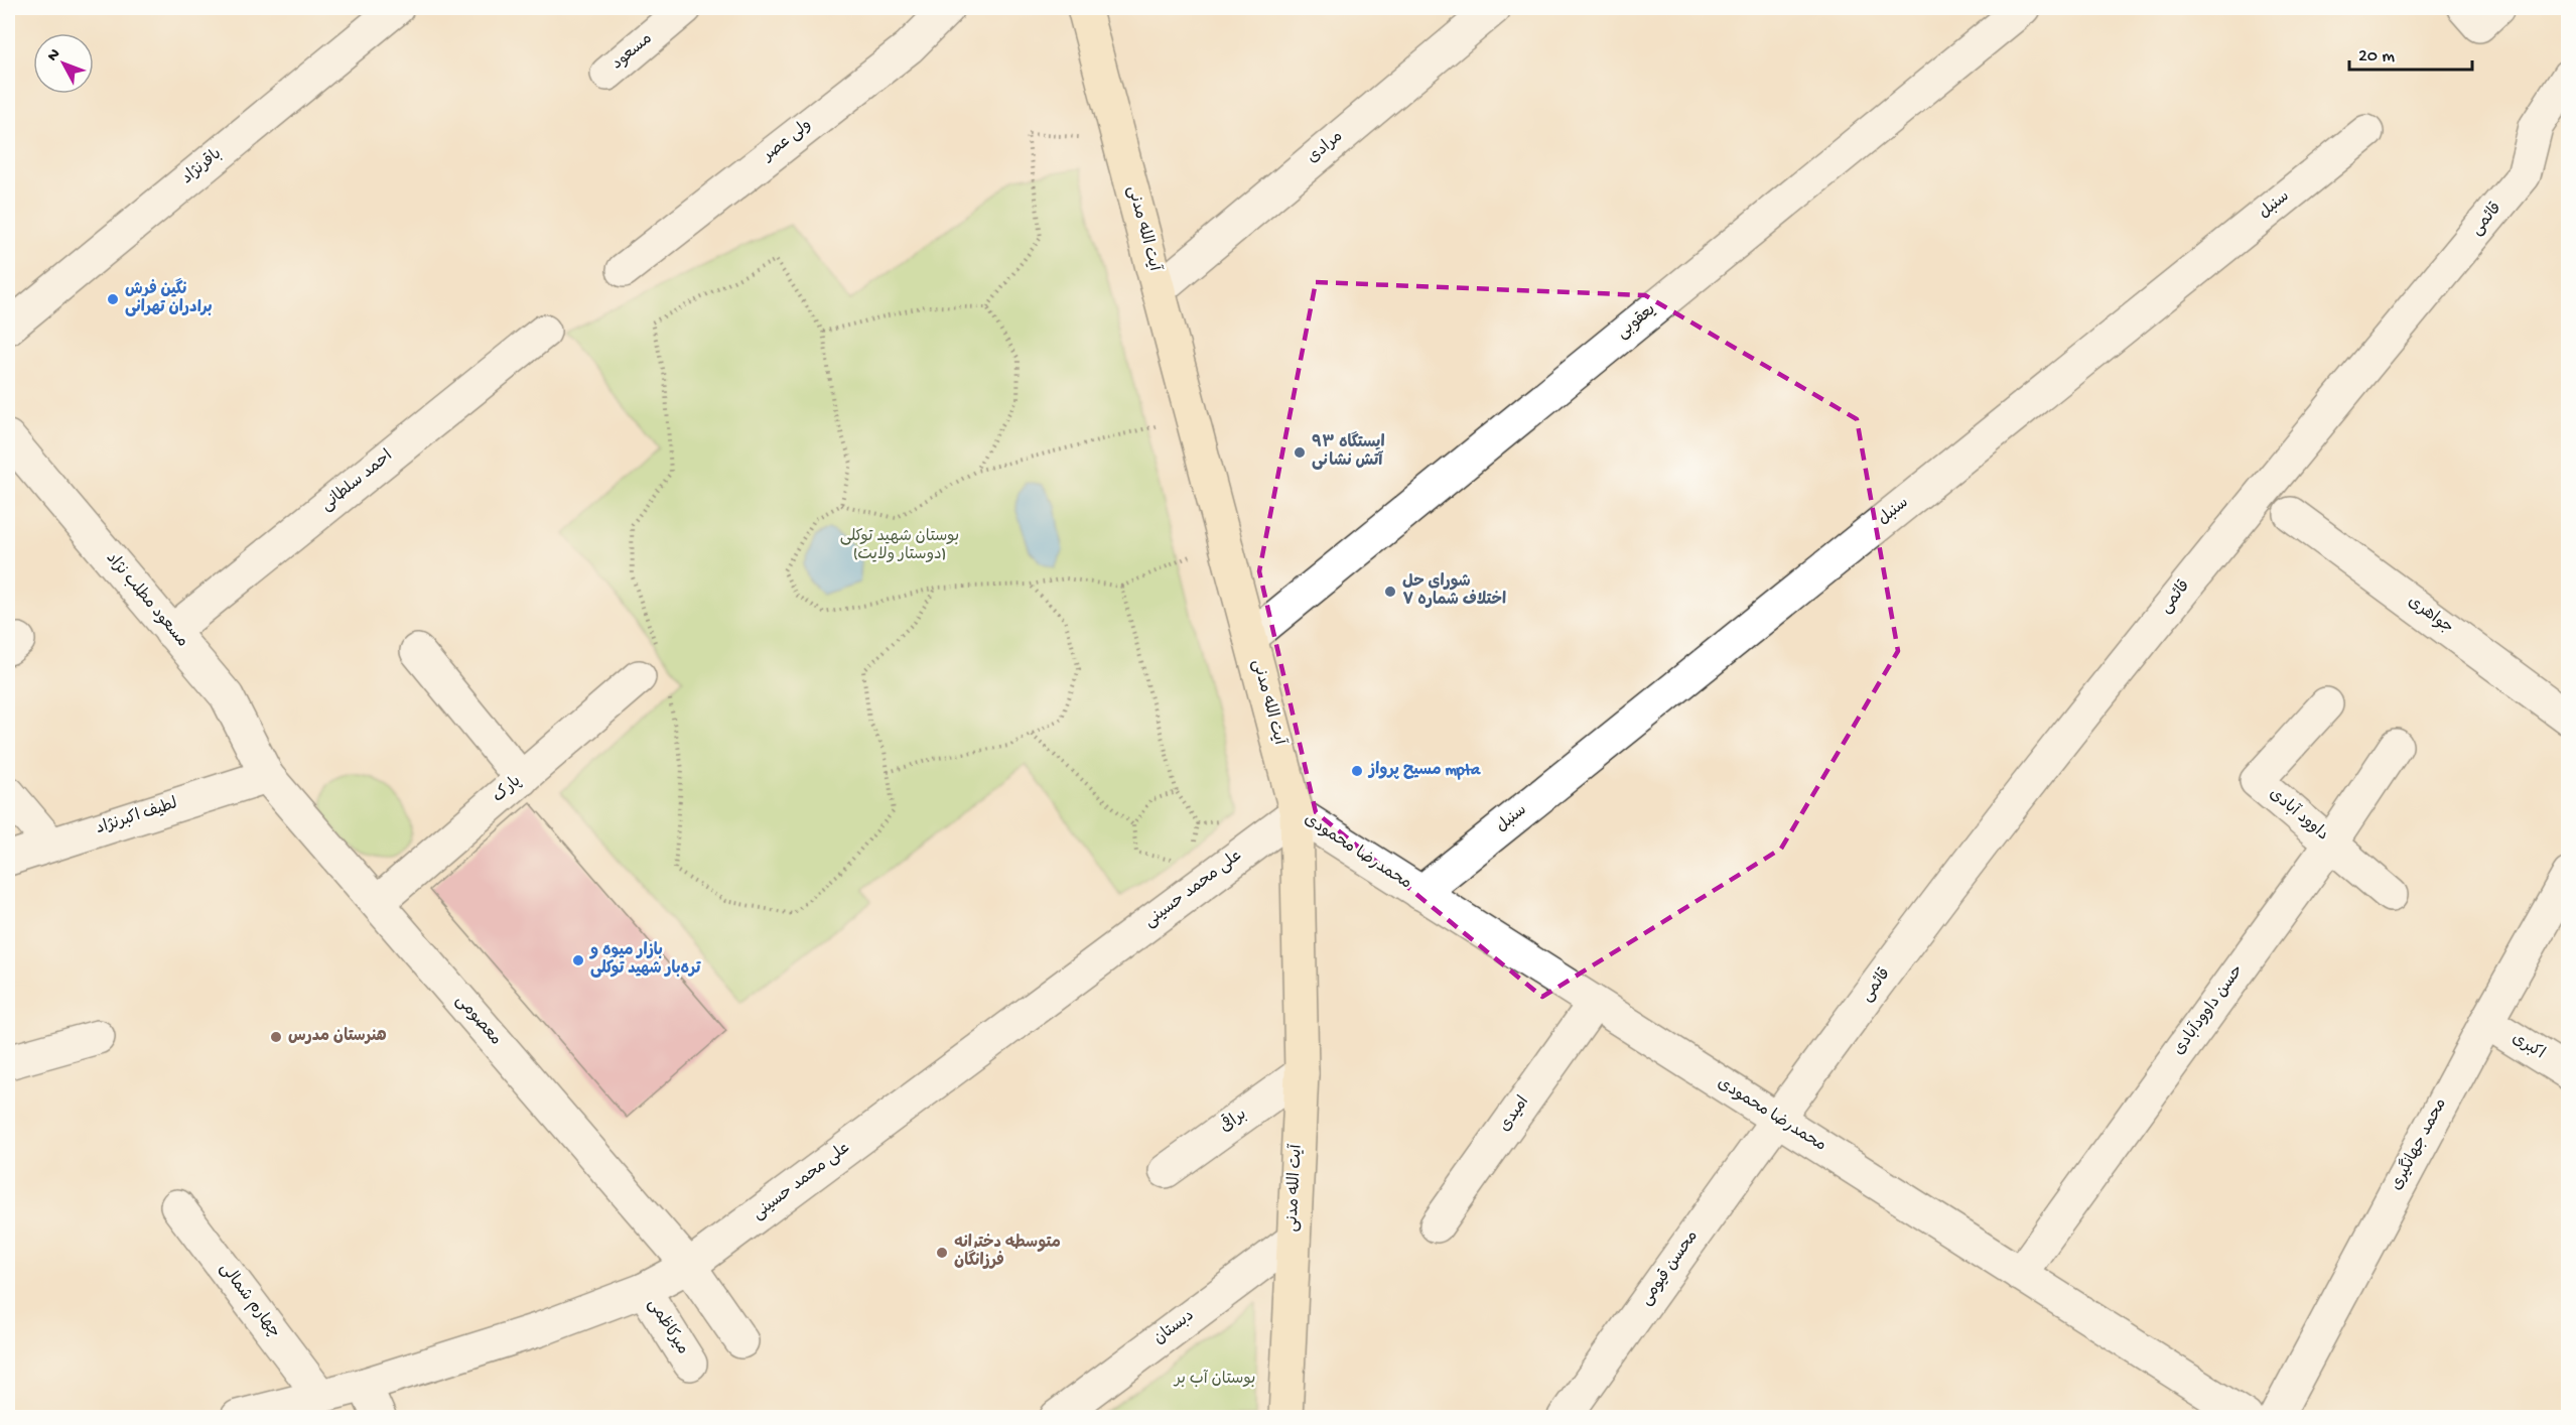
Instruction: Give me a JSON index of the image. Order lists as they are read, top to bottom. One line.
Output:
{"streets":{"main road":["آیت الله مدنی"],"street":["مسعود","ولی عصر","مرادی","باقرنژاد","سنبل","قائمی","یعقوبی","احمد سلطانی","مسعود مطلب نژاد","جواهری","پارک","داوود آبادی","لطیف اکبرنژاد","محمدرضا محمودی","علی محمد حسینی","حسن داوودآبادی","معصومی","اکبری","امیدی","براقی","محمد جهانگیری","محسن قیومی","چهارم شمالی","میرکاظمی","دبستان"]},"crossings":[["مرادی","آیت الله مدنی"],["سنبل","محمدرضا محمودی"],["قائمی","محمدرضا محمودی"],["قائمی","محسن قیومی"],["آیت الله مدنی","یعقوبی"],["آیت الله مدنی","محمدرضا محمودی"],["آیت الله مدنی","علی محمد حسینی"],["آیت الله مدنی","براقی"],["آیت الله مدنی","دبستان"],["احمد سلطانی","مسعود مطلب نژاد"],["مسعود مطلب نژاد","لطیف اکبرنژاد"],["مسعود مطلب نژاد","معصومی"],["پارک","معصومی"],["داوود آبادی","حسن داوودآبادی"],["لطیف اکبرنژاد","معصومی"],["محمدرضا محمودی","علی محمد حسینی"],["محمدرضا محمودی","حسن داوودآبادی"],["محمدرضا محمودی","امیدی"],["محمدرضا محمودی","محسن قیومی"],["علی محمد حسینی","معصومی"],["علی محمد حسینی","چهارم شمالی"],["علی محمد حسینی","میرکاظمی"],["اکبری","محمد جهانگیری"]],"parks":["بوستان شهید توکلی (دوستار ولایت)","بوستان آب بر"],"places":["نگین فرش برادران تهرانی","ایستگاه ۹۳ آتش نشانی","شورای حل اختلاف شماره ۷","مسیح پرواز mpta","بازار میوه و تره‌بار شهید توکلی","هنرستان مدرس","متوسطه دخترانه فرزانگان"],"scale_bar":"20 m","north":"top left"}
